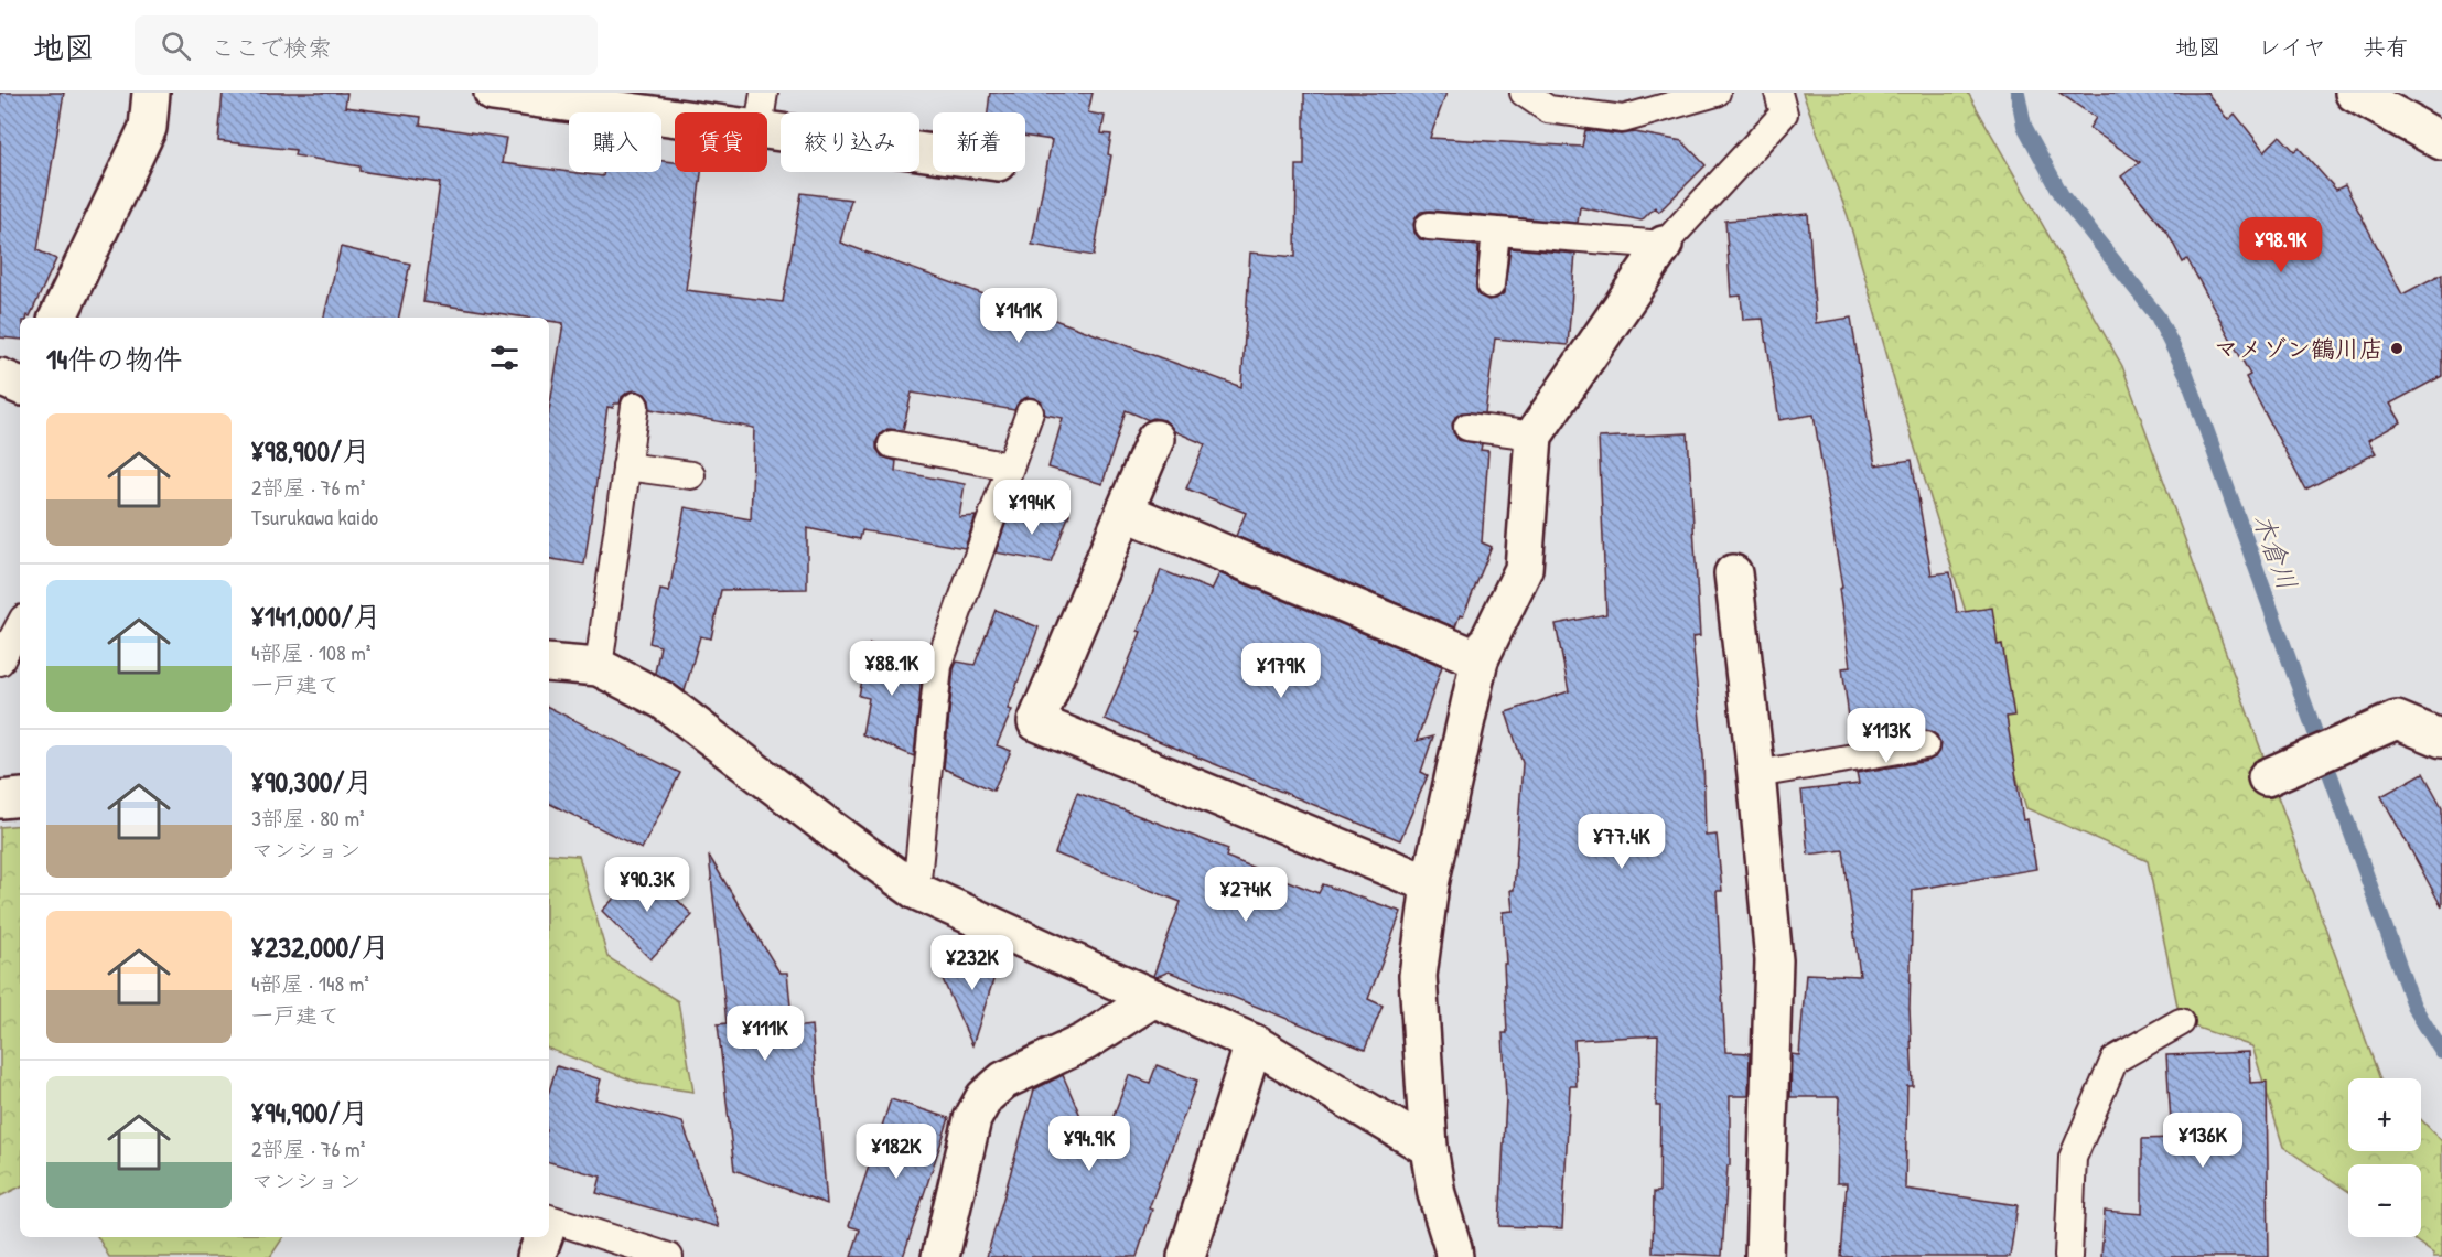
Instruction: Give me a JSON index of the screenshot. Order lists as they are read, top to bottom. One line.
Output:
{"water":["木倉川"],"places":["マメゾン鶴川店"],"page":{"header":"地図","search":"ここで検索","nav":["地図","レイヤ","共有"],"chip":["購入","賃貸","絞り込み","新着"],"price":["¥98.9K","¥141K","¥194K","¥88.1K","¥179K","¥113K","¥77.4K","¥90.3K","¥274K","¥232K","¥111K","¥136K","¥94.9K","¥182K"],"heading":"14件の物件","list":[{"name":"¥98,900/月","note":"2部屋 · 76 m² · Tsurukawa kaido"},{"name":"¥141,000/月","note":"4部屋 · 108 m² · 一戸建て"},{"name":"¥90,300/月","note":"3部屋 · 80 m² · マンション"},{"name":"¥232,000/月","note":"4部屋 · 148 m² · 一戸建て"},{"name":"¥94,900/月","note":"2部屋 · 76 m² · マンション"}],"map_buttons":["+","−"]}}
